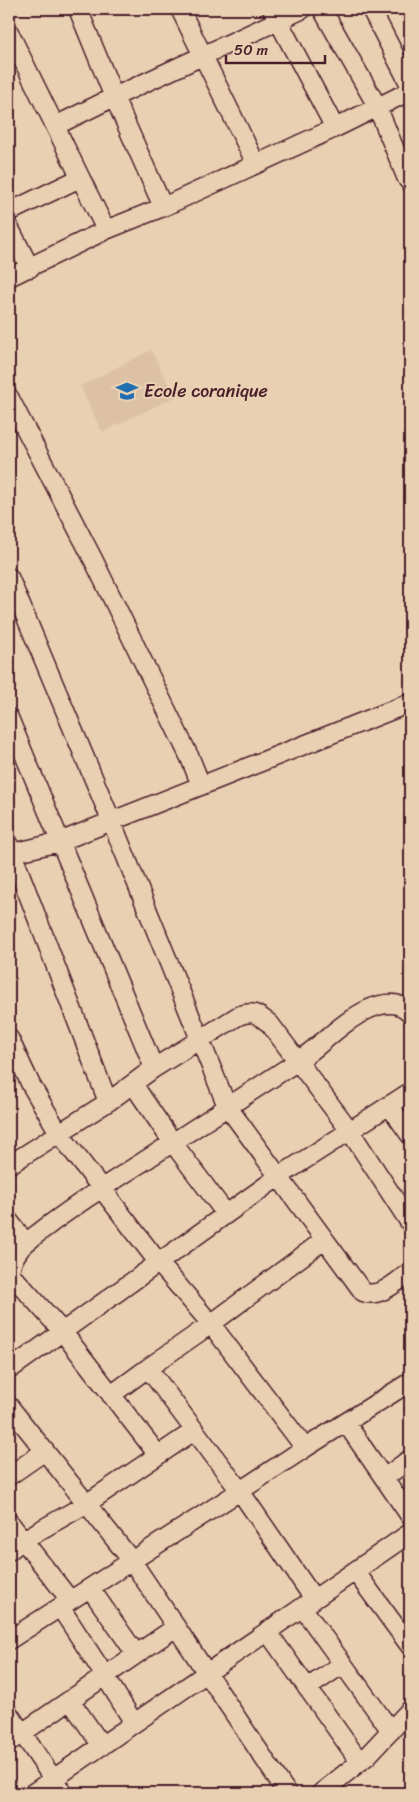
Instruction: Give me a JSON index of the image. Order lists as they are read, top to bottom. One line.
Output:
{"places":{"school or university":["Ecole coranique"]},"scale_bar":"50 m"}
